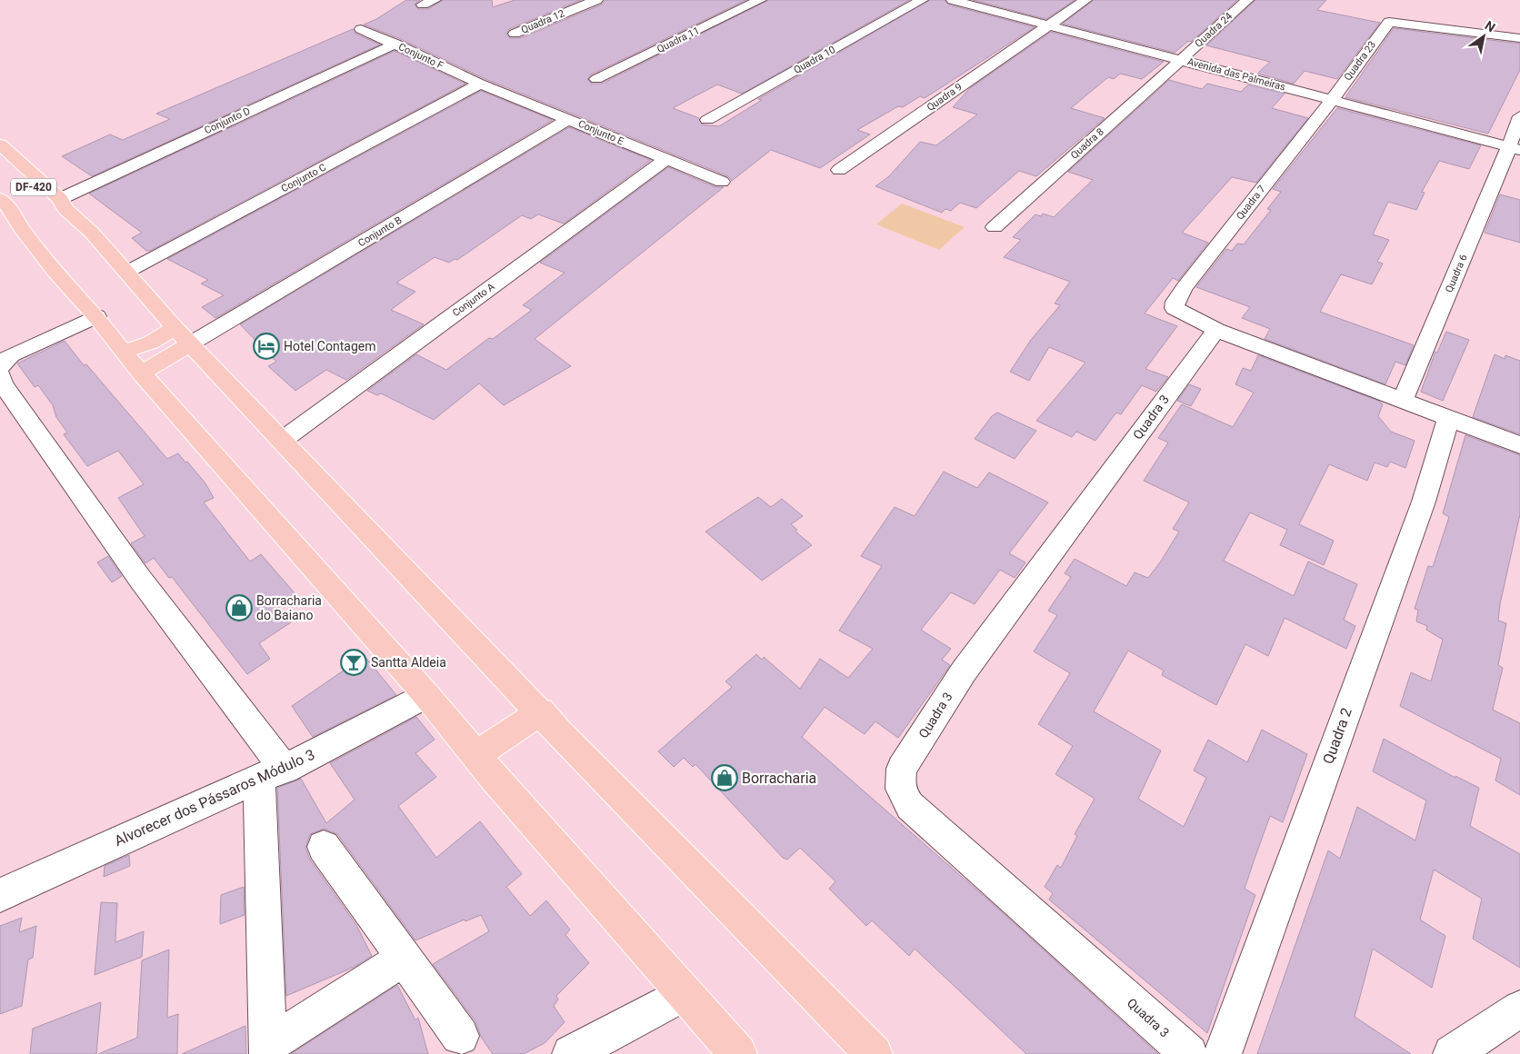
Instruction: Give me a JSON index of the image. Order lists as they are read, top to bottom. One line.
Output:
{"streets":{"main road":["DF-420"],"street":["Quadra 12","Quadra 24","Quadra 11","Conjunto F","Quadra 10","Quadra 23","Avenida das Palmeiras","Quadra 9","Conjunto D","Conjunto E","Quadra 8","Conjunto C","Quadra 7","Conjunto B","Quadra 6","Conjunto A","Quadra 3","Quadra 2","Alvorecer dos Pássaros Módulo 3"]},"crossings":[["Quadra 24","Avenida das Palmeiras"],["Quadra 24","Quadra 8"],["Conjunto F","Conjunto D"],["Conjunto F","Conjunto E"],["Conjunto F","Conjunto C"],["Quadra 23","Avenida das Palmeiras"],["Quadra 23","Quadra 7"],["Avenida das Palmeiras","Quadra 9"],["Avenida das Palmeiras","Quadra 8"],["Avenida das Palmeiras","Quadra 7"],["Avenida das Palmeiras","Quadra 6"],["Conjunto D","DF-420"],["Conjunto E","Conjunto C"],["Conjunto E","Conjunto B"],["Conjunto E","Conjunto A"],["Conjunto C","DF-420"],["DF-420","Conjunto B"],["DF-420","Conjunto A"],["DF-420","Alvorecer dos Pássaros Módulo 3"],["Quadra 7","Quadra 3"]],"places":{"hotel":["Hotel Contagem"],"shop":["Borracharia do Baiano","Borracharia"],"bar":["Santta Aldeia"]},"north":"top right"}
